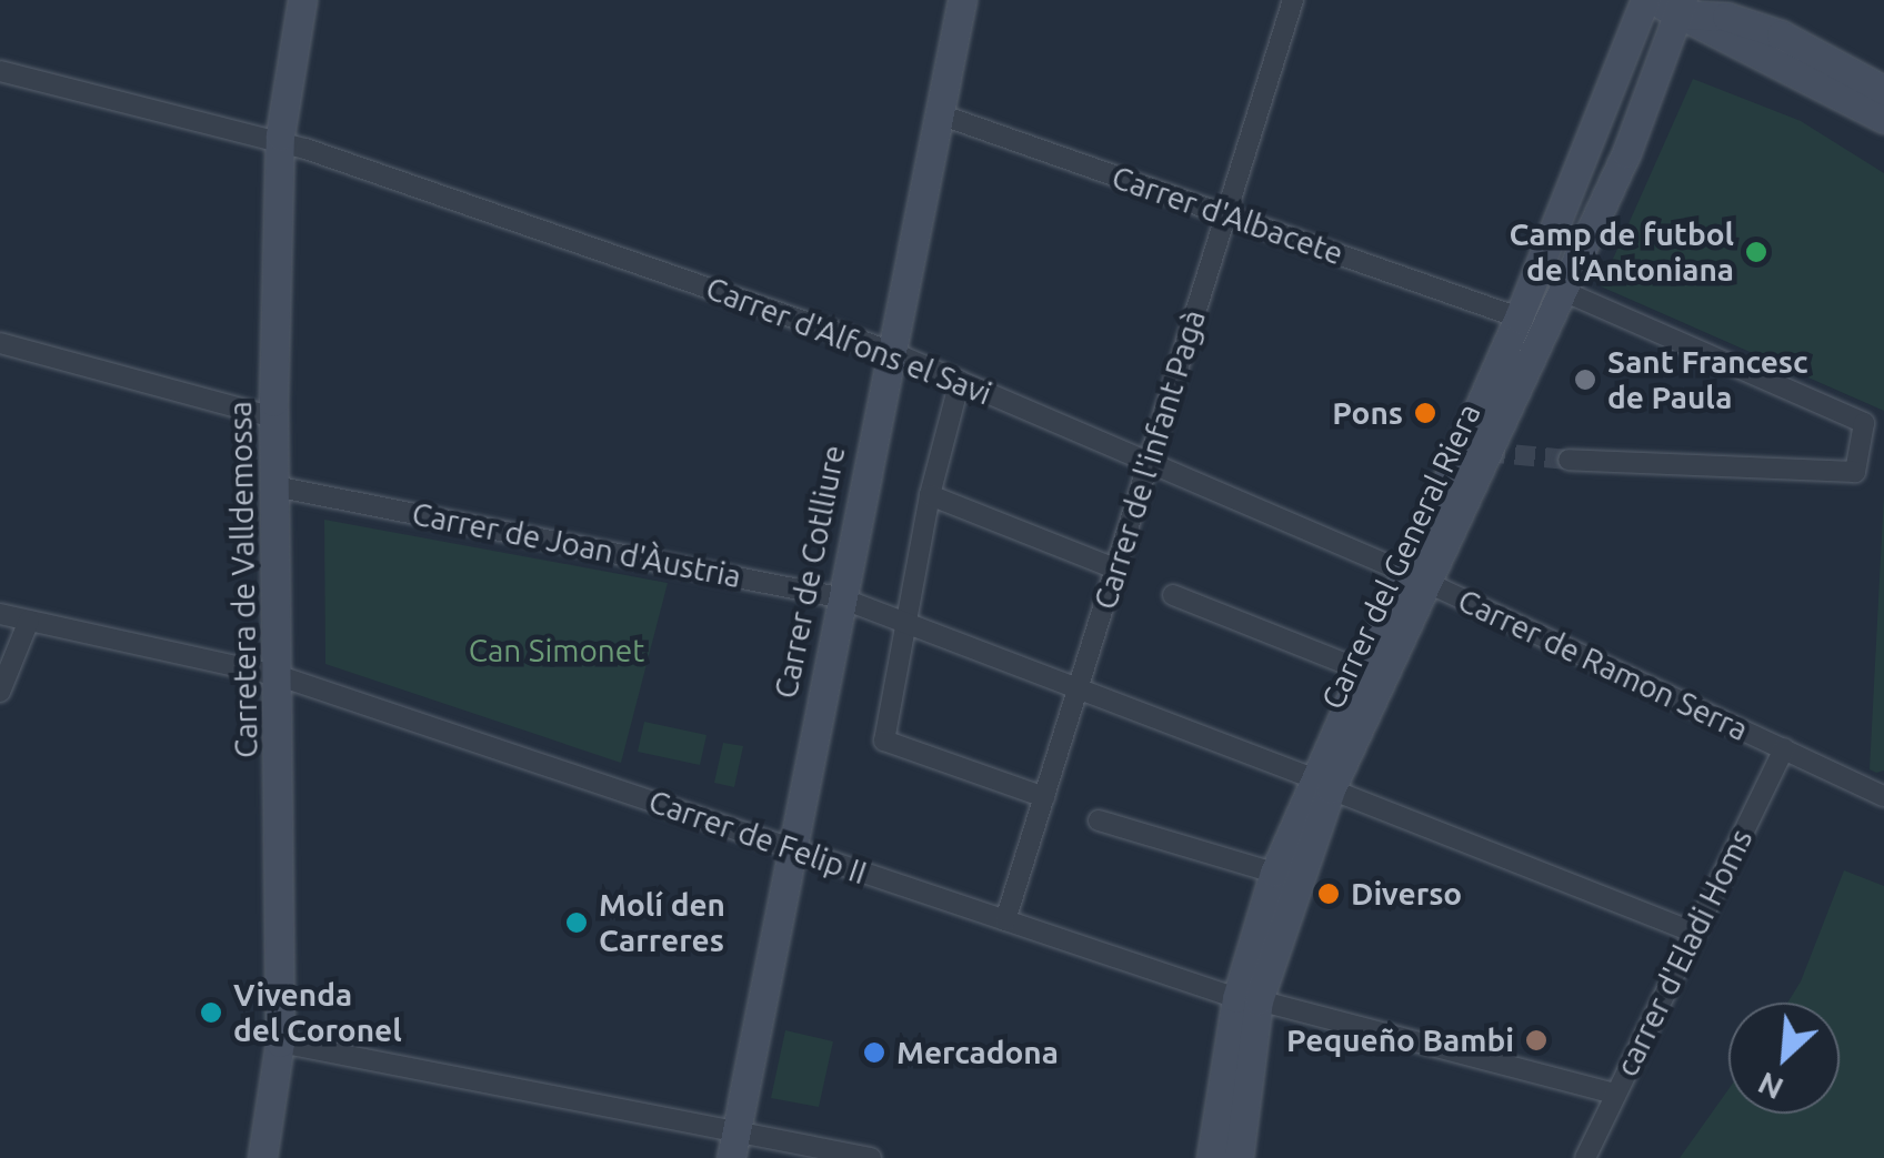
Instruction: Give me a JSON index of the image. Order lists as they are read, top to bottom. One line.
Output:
{"streets":{"main road":["Carrer del General Riera","Carrer de Cotlliure","Carretera de Valldemossa"],"street":["Carrer d'Albacete","Carrer d'Alfons el Savi","Carrer de l'infant Pagà","Carrer de Joan d'Àustria","Carrer de Ramon Serra","Carrer de Felip II","carrer d'Eladi Homs"]},"crossings":[["Carrer d'Albacete","Carrer de l'infant Pagà"],["Carrer d'Albacete","Carrer del General Riera"],["Carrer d'Albacete","Carrer de Cotlliure"],["Carrer d'Alfons el Savi","Carrer de l'infant Pagà"],["Carrer d'Alfons el Savi","Carrer del General Riera"],["Carrer d'Alfons el Savi","Carrer de Cotlliure"],["Carrer d'Alfons el Savi","Carretera de Valldemossa"],["Carrer d'Alfons el Savi","Carrer de Ramon Serra"],["Carrer de l'infant Pagà","Carrer de Joan d'Àustria"],["Carrer de l'infant Pagà","Carrer de Felip II"],["Carrer de Joan d'Àustria","Carrer del General Riera"],["Carrer de Joan d'Àustria","Carrer de Cotlliure"],["Carrer de Joan d'Àustria","Carretera de Valldemossa"],["Carrer de Joan d'Àustria","carrer d'Eladi Homs"],["Carrer del General Riera","Carrer de Ramon Serra"],["Carrer del General Riera","Carrer de Felip II"],["Carrer de Cotlliure","Carrer de Felip II"],["Carretera de Valldemossa","Carrer de Felip II"],["Carrer de Ramon Serra","carrer d'Eladi Homs"],["Carrer de Felip II","carrer d'Eladi Homs"]],"parks":["Can Simonet"],"places":["Camp de futbol de l’Antoniana","Sant Francesc de Paula","Pons","Diverso","Molí den Carreres","Vivenda del Coronel","Pequeño Bambi","Mercadona"],"north":"bottom left"}
